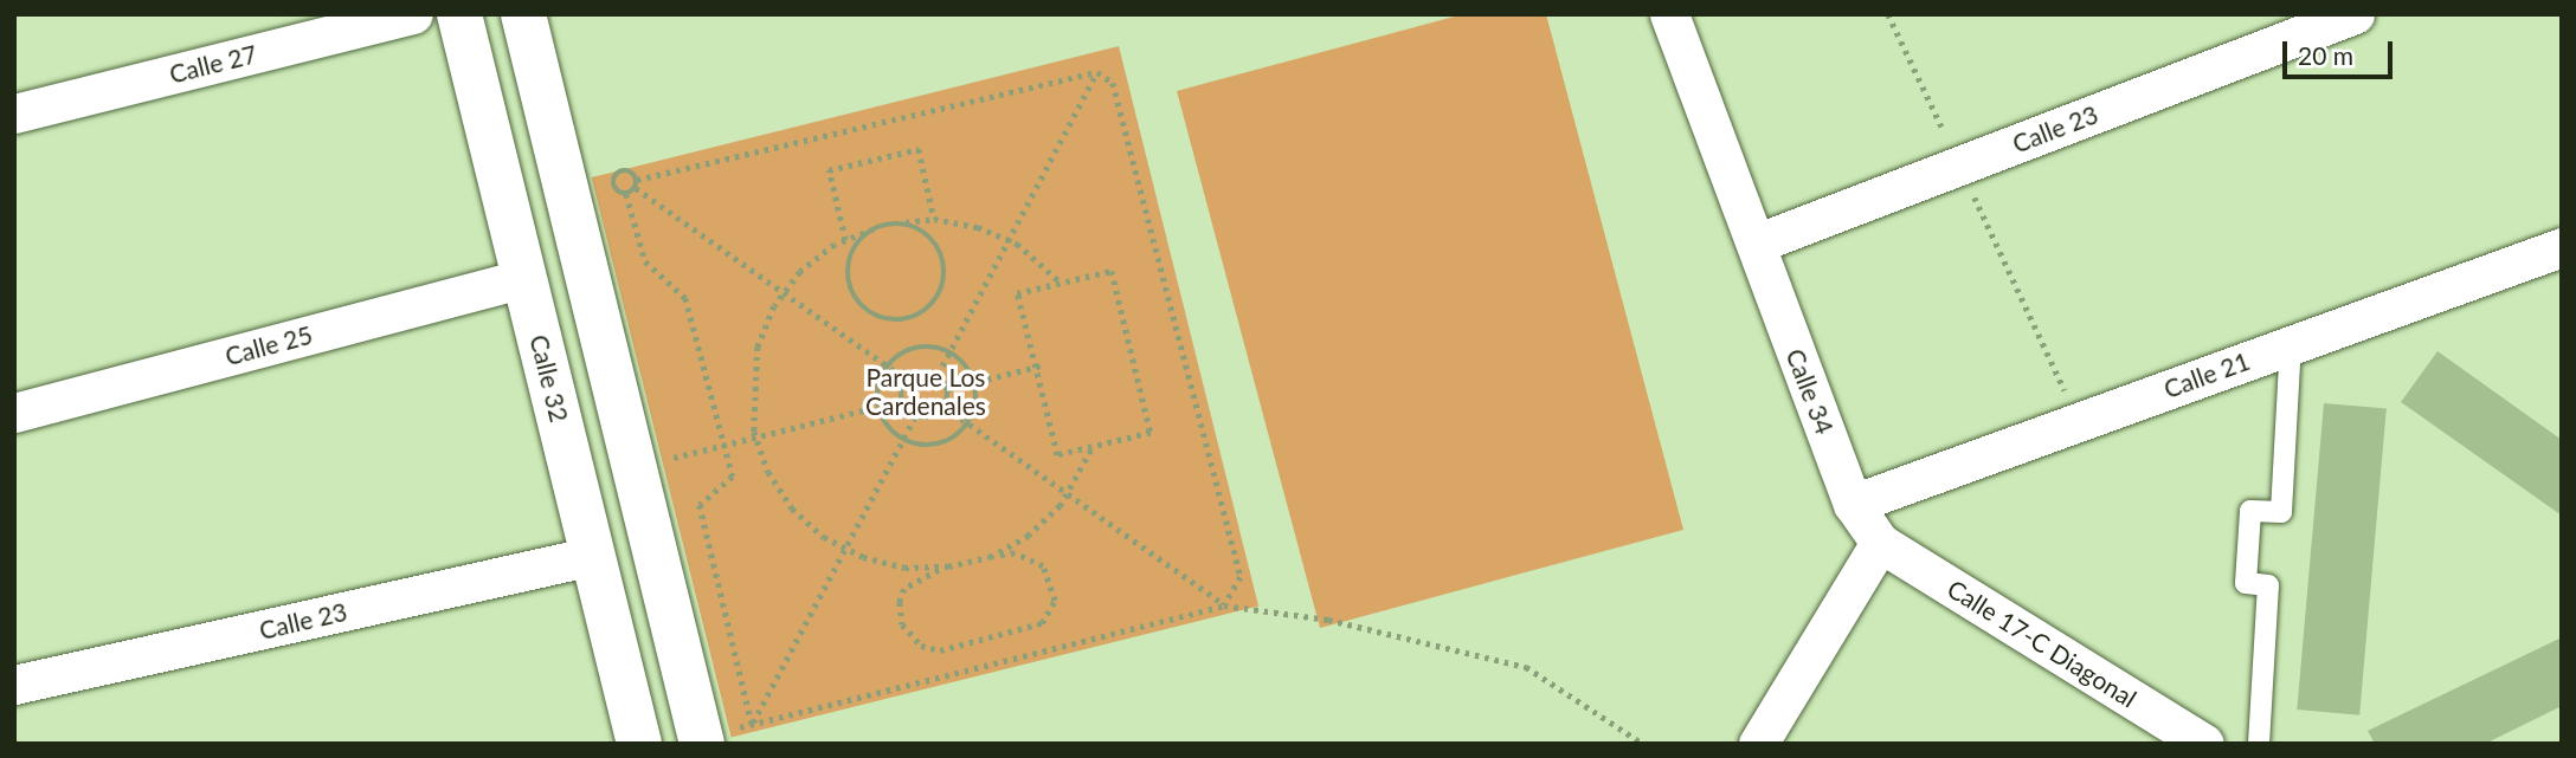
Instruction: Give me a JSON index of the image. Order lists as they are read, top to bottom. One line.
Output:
{"streets":{"street":["Calle 27","Calle 23","Calle 25","Calle 21","Calle 32","Calle 34","Calle 17-C Diagonal"]},"crossings":[["Calle 23","Calle 32"],["Calle 23","Calle 34"],["Calle 25","Calle 32"],["Calle 21","Calle 34"],["Calle 34","Calle 17-C Diagonal"]],"parks":["Parque Los Cardenales"],"scale_bar":"20 m"}
